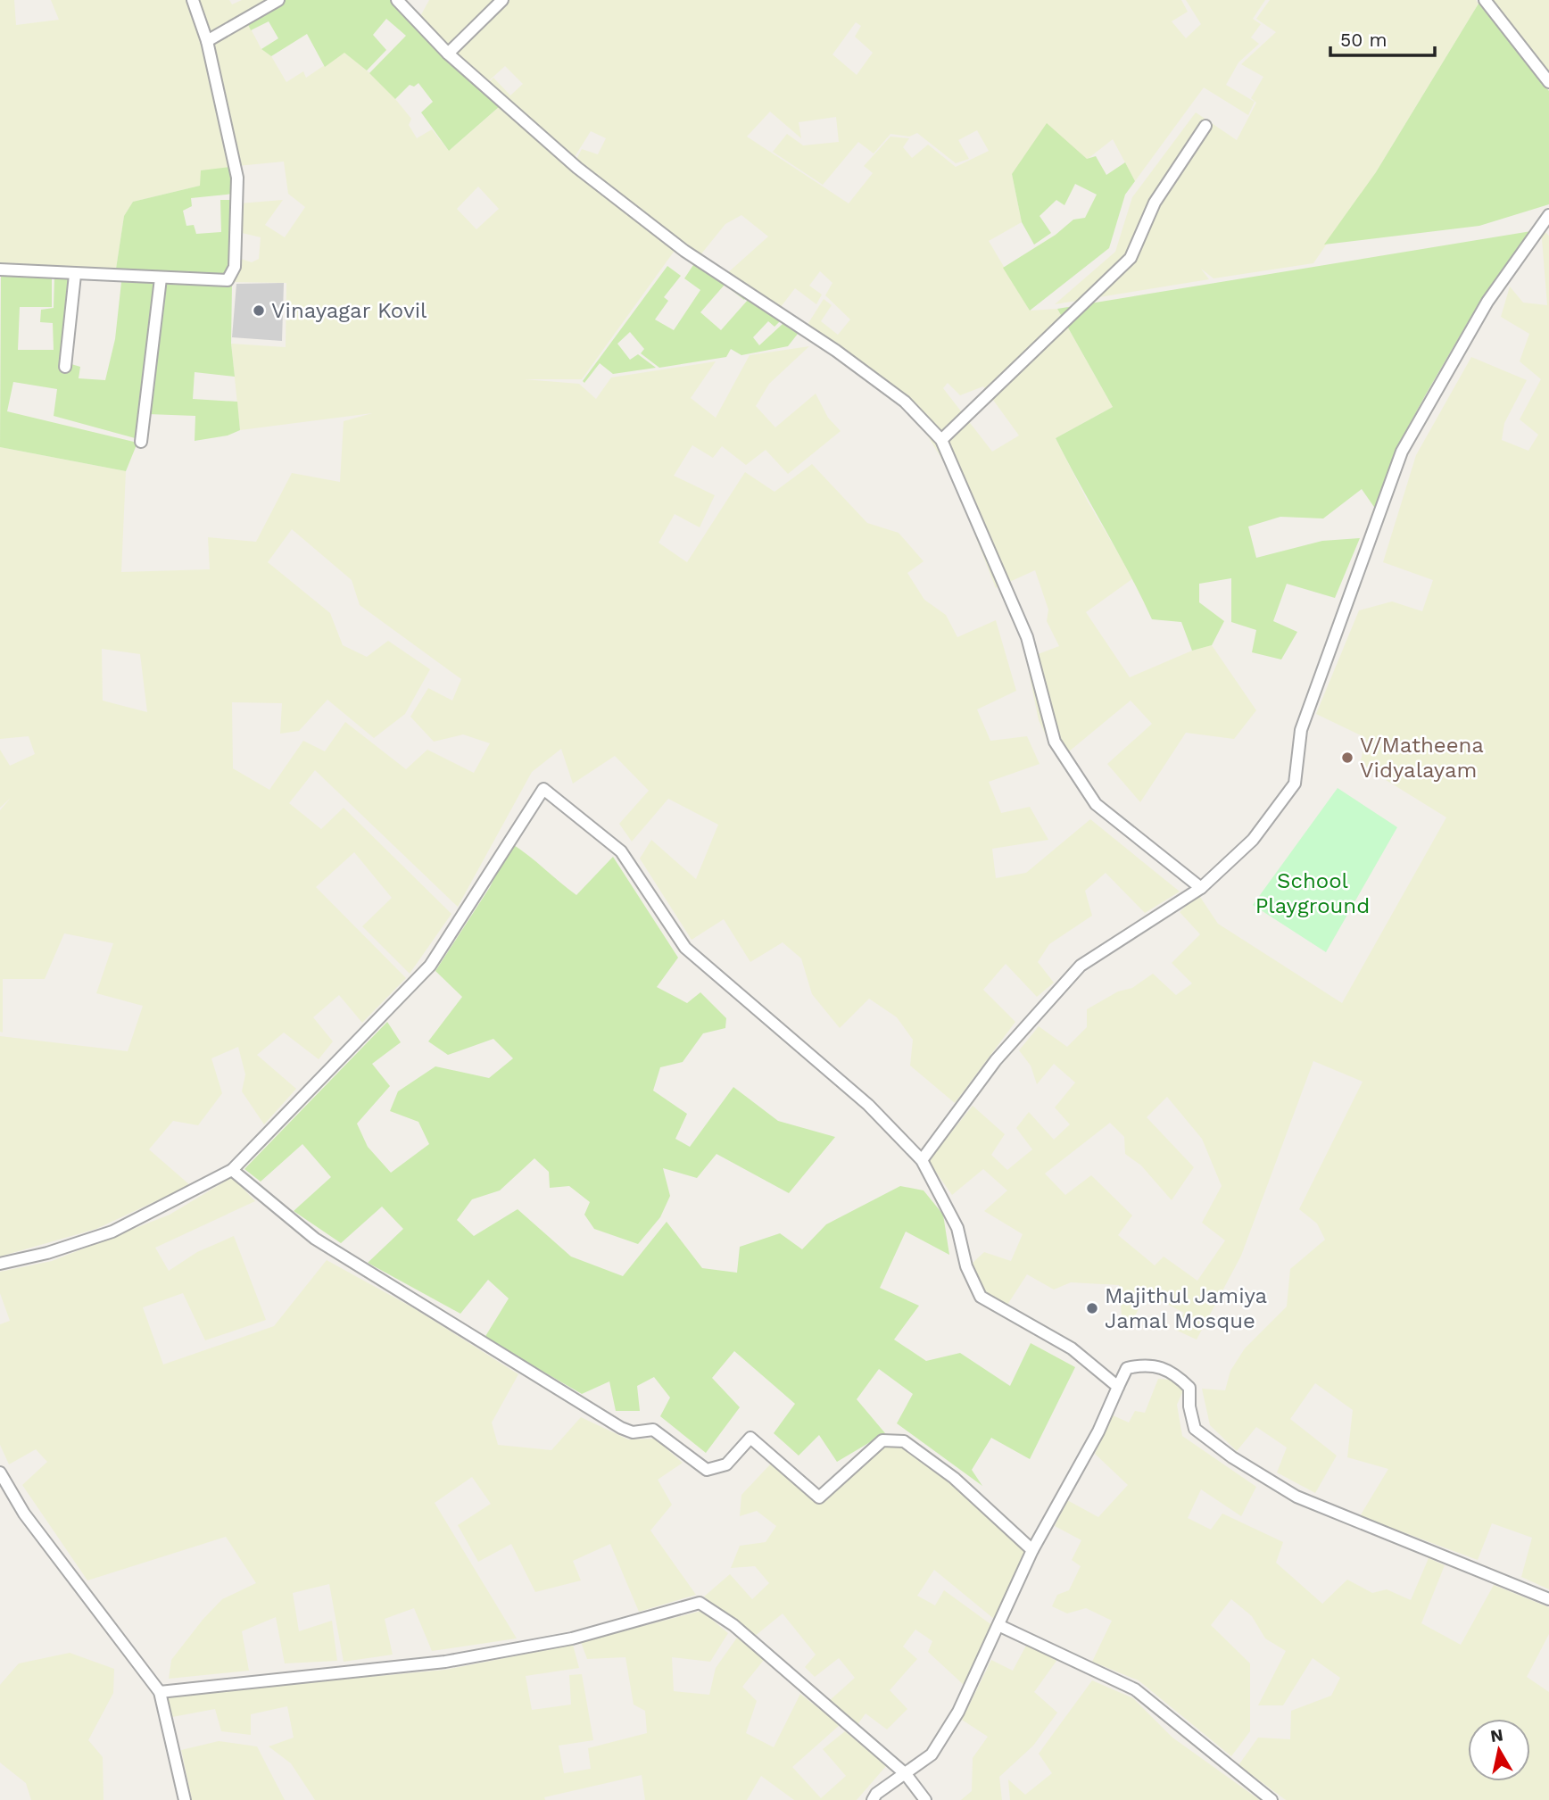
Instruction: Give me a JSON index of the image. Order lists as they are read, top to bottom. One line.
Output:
{"parks":["School Playground"],"places":["Vinayagar Kovil","V/Matheena Vidyalayam","Majithul Jamiya Jamal Mosque"],"scale_bar":"50 m","north":"top"}
